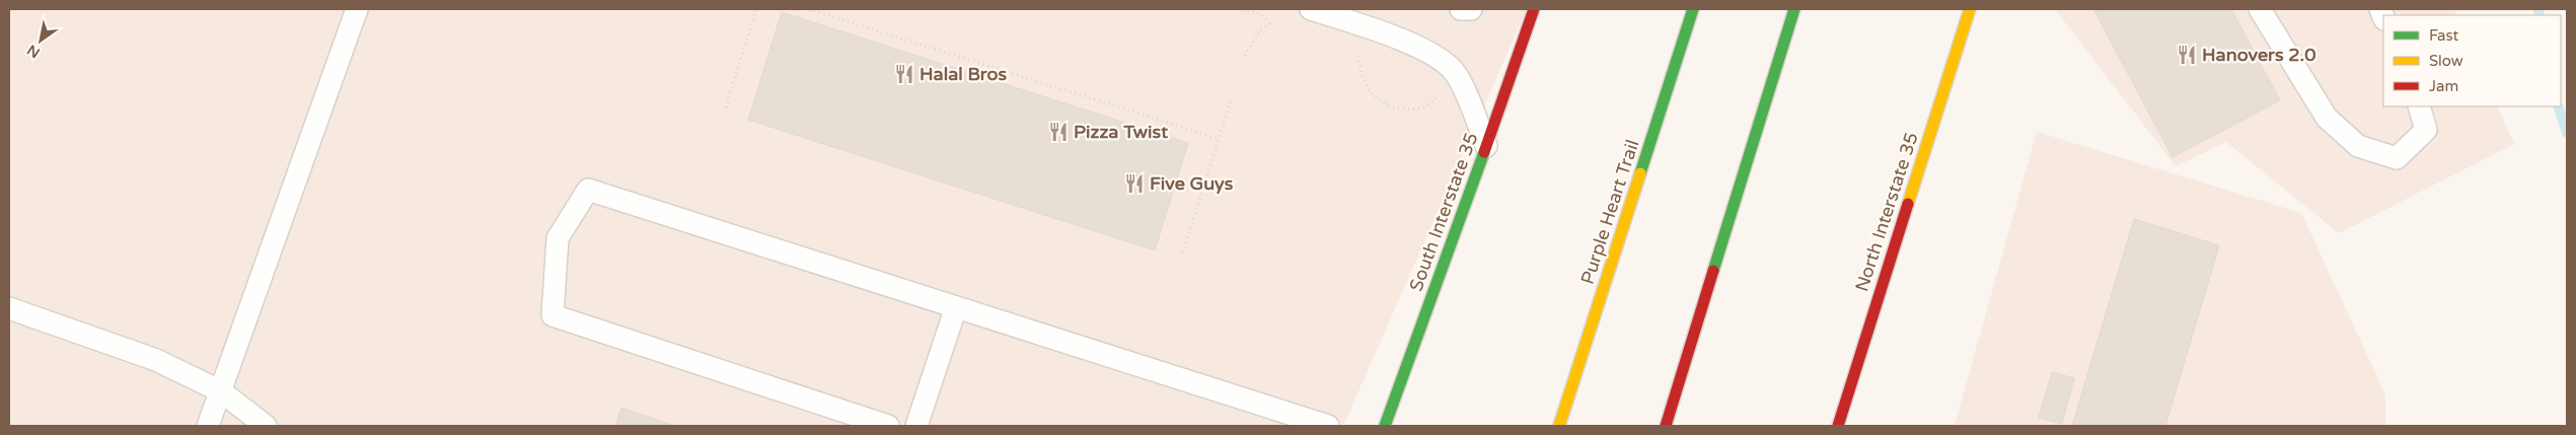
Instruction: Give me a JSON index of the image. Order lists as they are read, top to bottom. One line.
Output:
{"streets":{"main road":["South Interstate 35","Purple Heart Trail","North Interstate 35"]},"places":{"restaurant":["Hanovers 2.0","Halal Bros","Pizza Twist","Five Guys"]},"legend":["Fast","Slow","Jam"],"north":"bottom left"}
